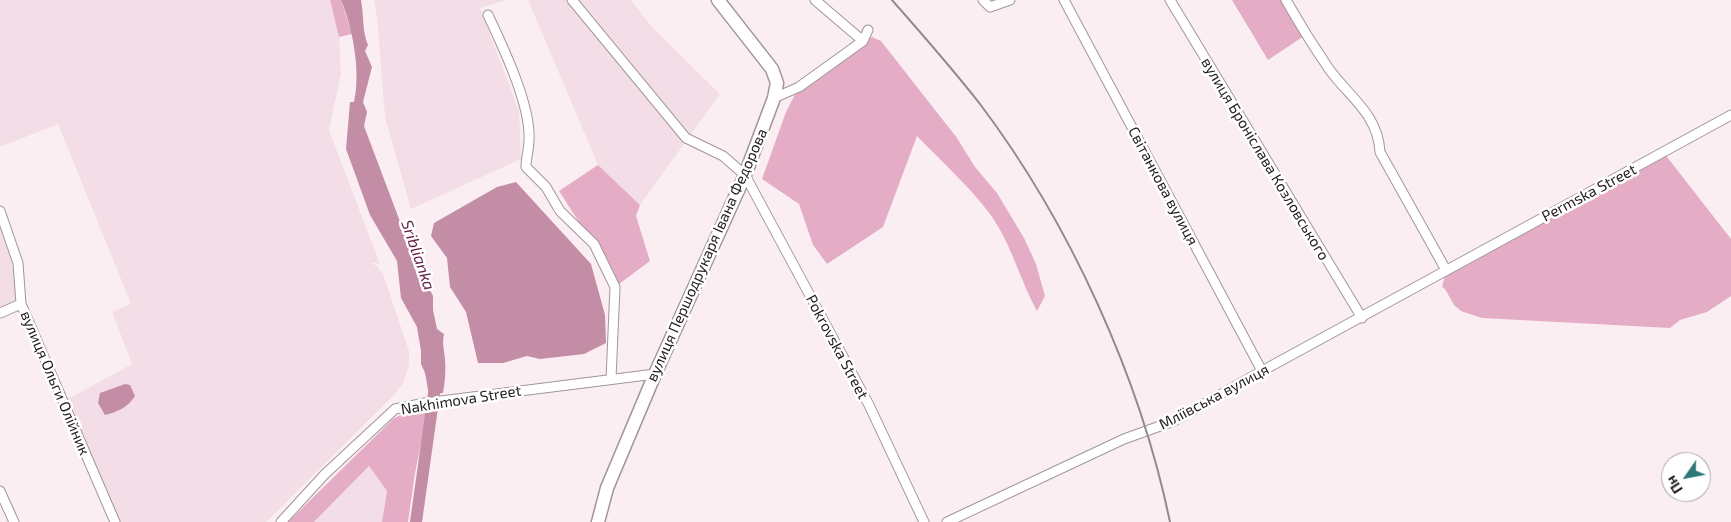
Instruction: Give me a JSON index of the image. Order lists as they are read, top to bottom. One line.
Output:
{"streets":{"street":["вулиця Броніслава Козловського","Світанкова вулиця","Permska Street","вулиця Першодрукаря Івана Федорова","Pokrovska Street","вулиця Ольги Олійник","Мліївська вулиця","Nakhimova Street"]},"crossings":[["вулиця Броніслава Козловського","Мліївська вулиця"],["Світанкова вулиця","Мліївська вулиця"],["Permska Street","Мліївська вулиця"],["вулиця Першодрукаря Івана Федорова","Pokrovska Street"],["вулиця Першодрукаря Івана Федорова","Nakhimova Street"]],"water":["Sriblianka"],"north":"bottom left"}
